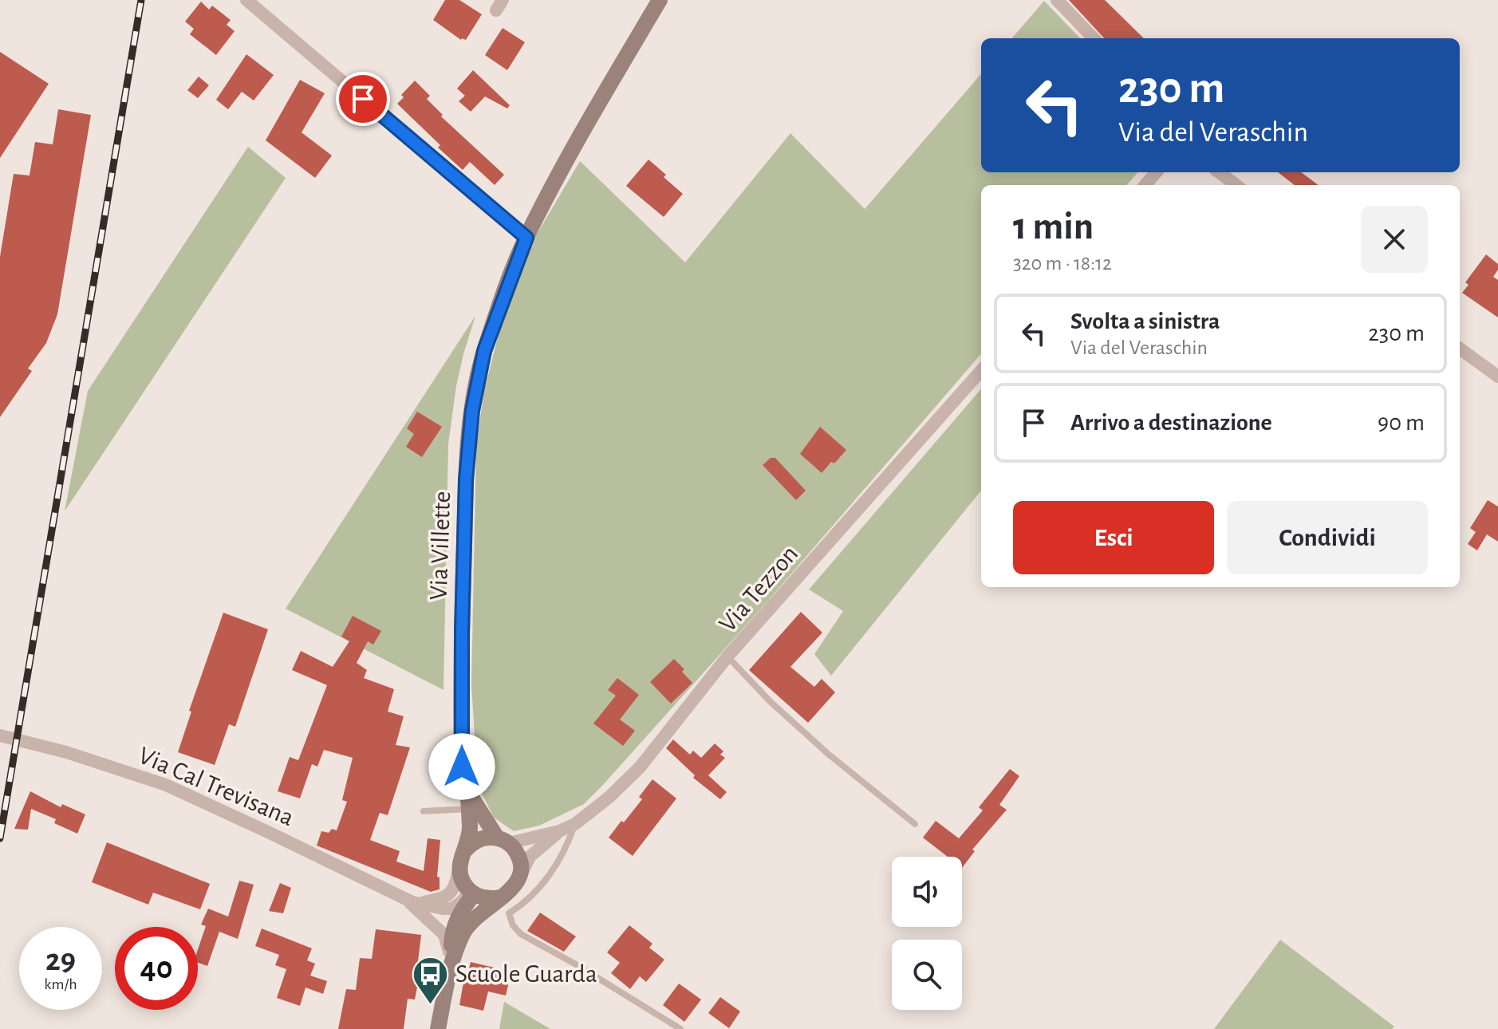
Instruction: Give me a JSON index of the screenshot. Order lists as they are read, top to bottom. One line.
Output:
{"streets":{"street":["Via Villette","Via Tezzon","Via Cal Trevisana"]},"crossings":[["Via Villette","Via Tezzon"],["Via Villette","Via Cal Trevisana"],["Via Tezzon","Via Cal Trevisana"]],"places":{"bus stop":["Scuole Guarda"]},"page":{"turn":["230 m","Via del Veraschin"],"heading":["1 min","320 m · 18:12"],"list":[{"name":"Svolta a sinistra","note":"Via del Veraschin","value":"230 m"},{"name":"Arrivo a destinazione","value":"90 m"}],"buttons":["Esci","Condividi"],"speed":"29 km/h","limit":"40"}}
